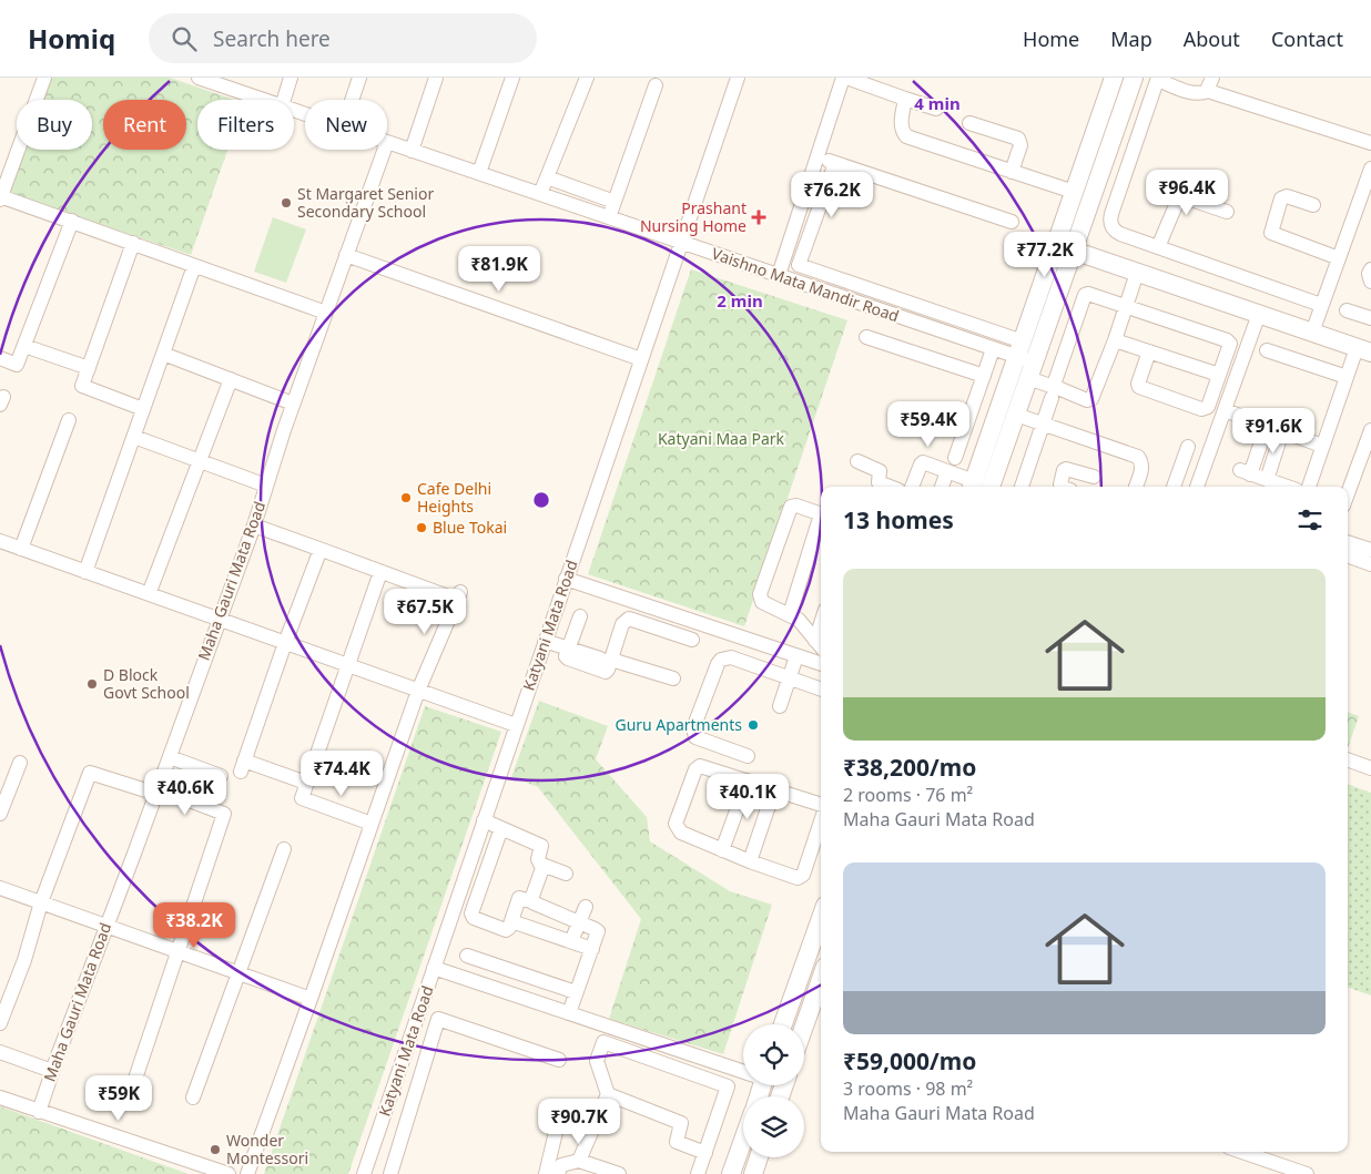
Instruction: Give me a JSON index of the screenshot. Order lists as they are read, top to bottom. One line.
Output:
{"streets":{"street":["Vaishno Mata Mandir Road","Maha Gauri Mata Road","Katyani Mata Road"]},"crossings":[["Vaishno Mata Mandir Road","Katyani Mata Road"]],"parks":["Katyani Maa Park"],"places":{"other":["St Margaret Senior Secondary School","Cafe Delhi Heights","Blue Tokai","D Block Govt School","Guru Apartments","Wonder Montessori"],"health":["Prashant Nursing Home"]},"page":{"header":"Homiq","search":"Search here","nav":["Home","Map","About","Contact"],"chip":["Buy","Rent","Filters","New"],"price":["₹96.4K","₹76.2K","₹77.2K","₹81.9K","₹59.4K","₹91.6K","₹67.5K","₹74.4K","₹40.6K","₹40.1K","₹38.2K","₹59K","₹90.7K"],"heading":"13 homes","list":[{"name":"₹38,200/mo","note":"2 rooms · 76 m² · Maha Gauri Mata Road"},{"name":"₹59,000/mo","note":"3 rooms · 98 m² · Maha Gauri Mata Road"}]},"rings":["4 min","2 min"]}
